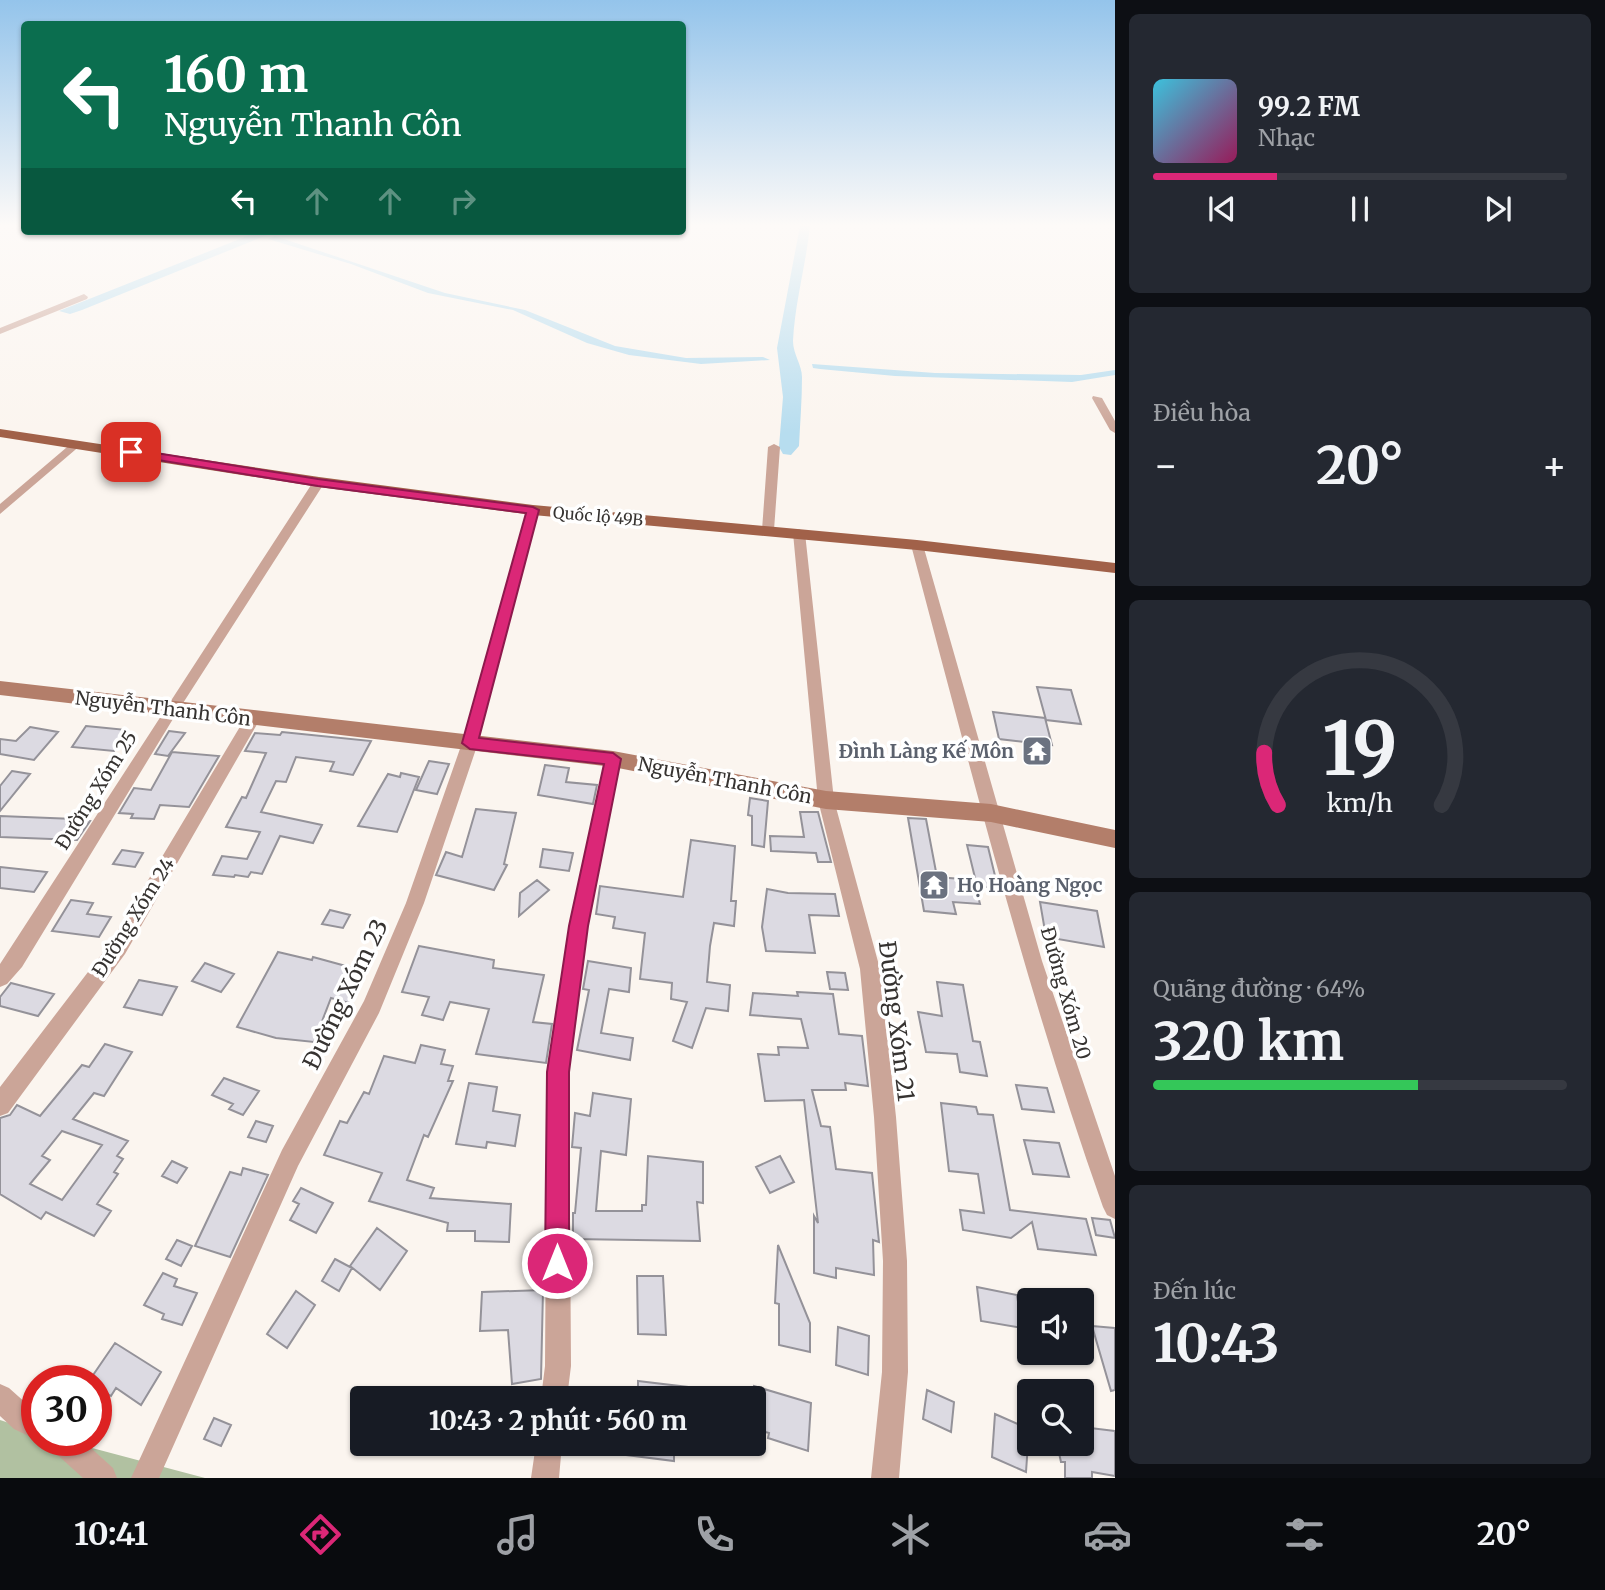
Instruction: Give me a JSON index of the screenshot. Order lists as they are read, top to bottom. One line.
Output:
{"streets":{"main road":["Quốc lộ 49B"],"street":["Nguyễn Thanh Côn","Đường Xóm 25","Đường Xóm 24","Đường Xóm 20","Đường Xóm 23","Đường Xóm 21"]},"crossings":[["Quốc lộ 49B","Đường Xóm 25"],["Quốc lộ 49B","Đường Xóm 20"],["Quốc lộ 49B","Đường Xóm 23"],["Quốc lộ 49B","Đường Xóm 21"],["Nguyễn Thanh Côn","Đường Xóm 25"],["Nguyễn Thanh Côn","Đường Xóm 24"],["Nguyễn Thanh Côn","Đường Xóm 20"],["Nguyễn Thanh Côn","Đường Xóm 23"],["Nguyễn Thanh Côn","Đường Xóm 21"]],"places":{"temple":["Đình Làng Kế Môn","Họ Hoàng Ngọc"]},"page":{"turn":["160 m","Nguyễn Thanh Côn"],"song":["99.2 FM","Nhạc"],"tile":["Điều hòa",["Quãng đường · 64%","320 km"],["Đến lúc","10:43"]],"heat":["−","20°","+"],"limit":"30","trip":"10:43 · 2 phút · 560 m","tabs":["10:41","20°"],"gauge":["19","km/h"]}}
